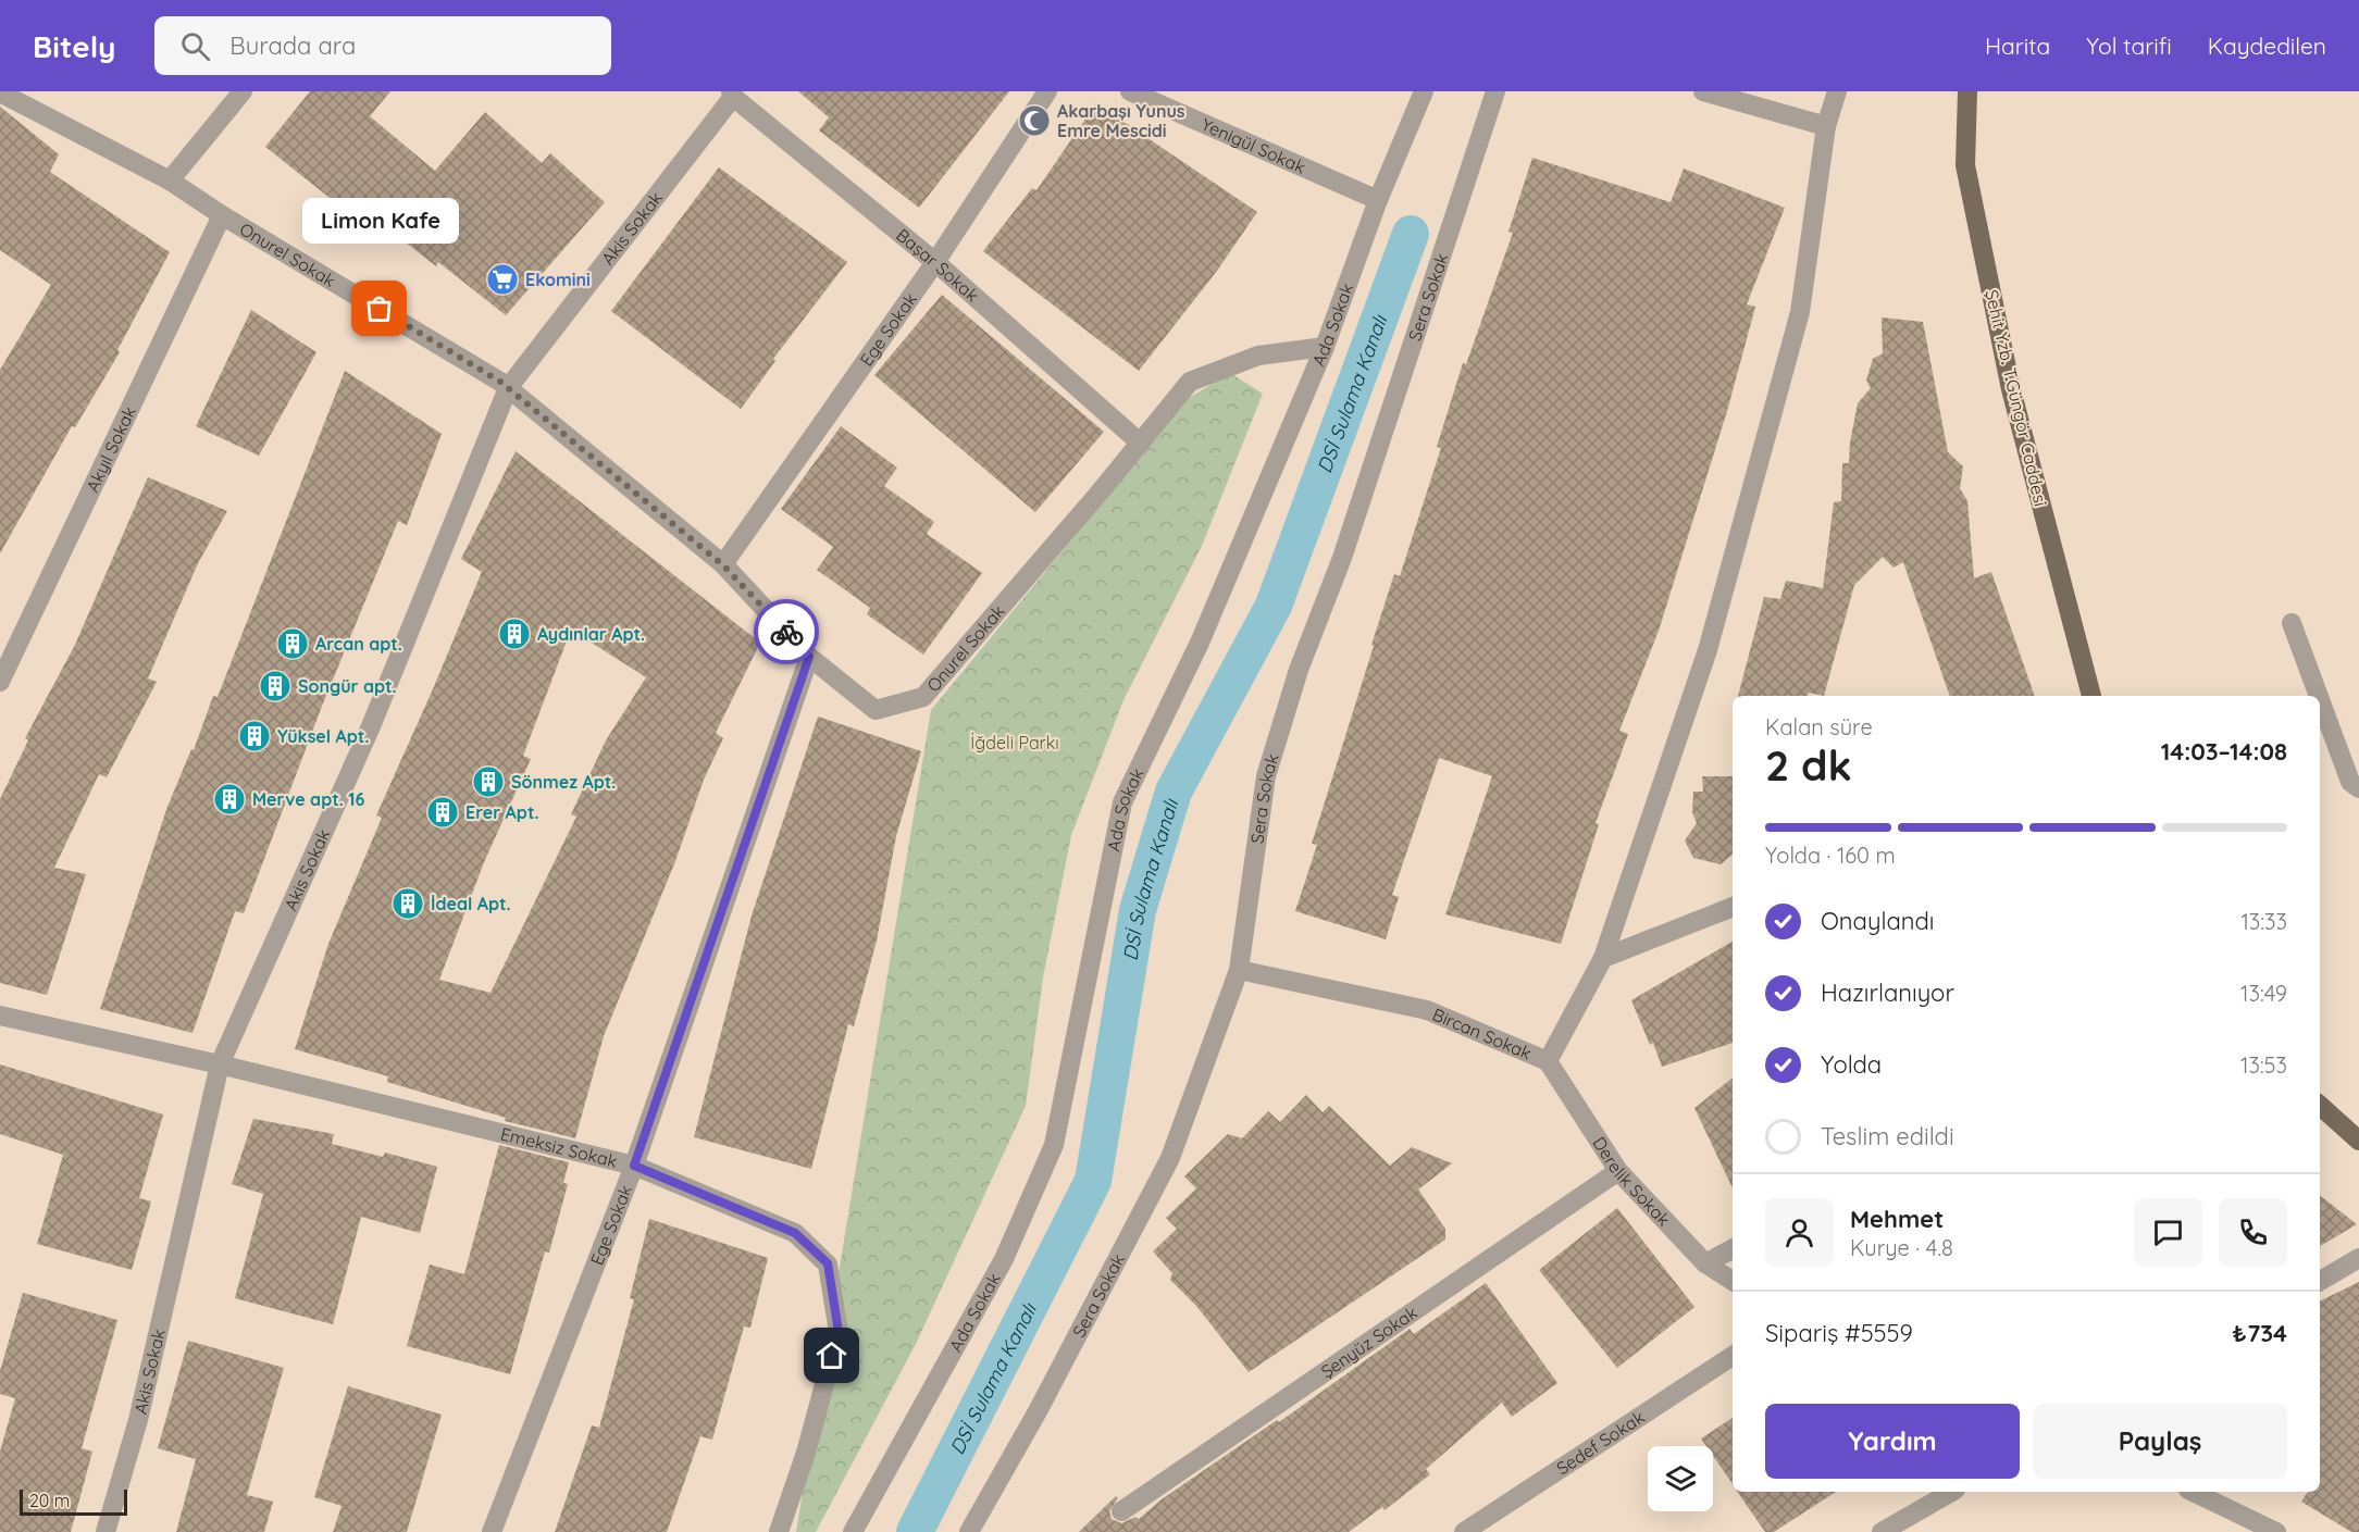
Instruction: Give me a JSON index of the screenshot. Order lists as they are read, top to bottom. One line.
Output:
{"streets":{"main road":["Şehit Yzb. T.Güngör Caddesi"],"street":["Yenigül Sokak","Akis Sokak","Onurel Sokak","Başar Sokak","Sera Sokak","Ada Sokak","Ege Sokak","Akyıl Sokak","Bircan Sokak","Emeksiz Sokak","Derelik Sokak","Şenyüz Sokak","Sedef Sokak"]},"crossings":[["Yenigül Sokak","Ada Sokak"],["Akis Sokak","Onurel Sokak"],["Akis Sokak","Başar Sokak"],["Akis Sokak","Emeksiz Sokak"],["Onurel Sokak","Başar Sokak"],["Onurel Sokak","Ada Sokak"],["Onurel Sokak","Ege Sokak"],["Onurel Sokak","Akyıl Sokak"],["Başar Sokak","Ege Sokak"],["Sera Sokak","Bircan Sokak"],["Ege Sokak","Emeksiz Sokak"],["Bircan Sokak","Derelik Sokak"],["Derelik Sokak","Şenyüz Sokak"]],"water":["DSİ Sulama Kanalı"],"parks":["İğdeli Parkı"],"places":{"mosque":["Akarbaşı Yunus Emre Mescidi"],"supermarket":["Ekomini"],"other":["Limon Kafe"],"building":["Aydınlar Apt.","Arcan apt.","Songür apt.","Yüksel Apt.","Sönmez Apt.","Merve apt. 16","Erer Apt.","İdeal Apt."]},"scale_bar":"20 m","page":{"header":"Bitely","search":"Burada ara","nav":["Harita","Yol tarifi","Kaydedilen"],"bubble":"Limon Kafe","heading":["2 dk","Kalan süre","14:03–14:08"],"panel":["Mehmet","Kurye · 4.8","Sipariş #5559","₺734"],"bar":"Yolda · 160 m","list":[["Onaylandı","13:33"],["Hazırlanıyor","13:49"],["Yolda","13:53"],"Teslim edildi"],"buttons":["Yardım","Paylaş"],"scale":"20 m"}}
